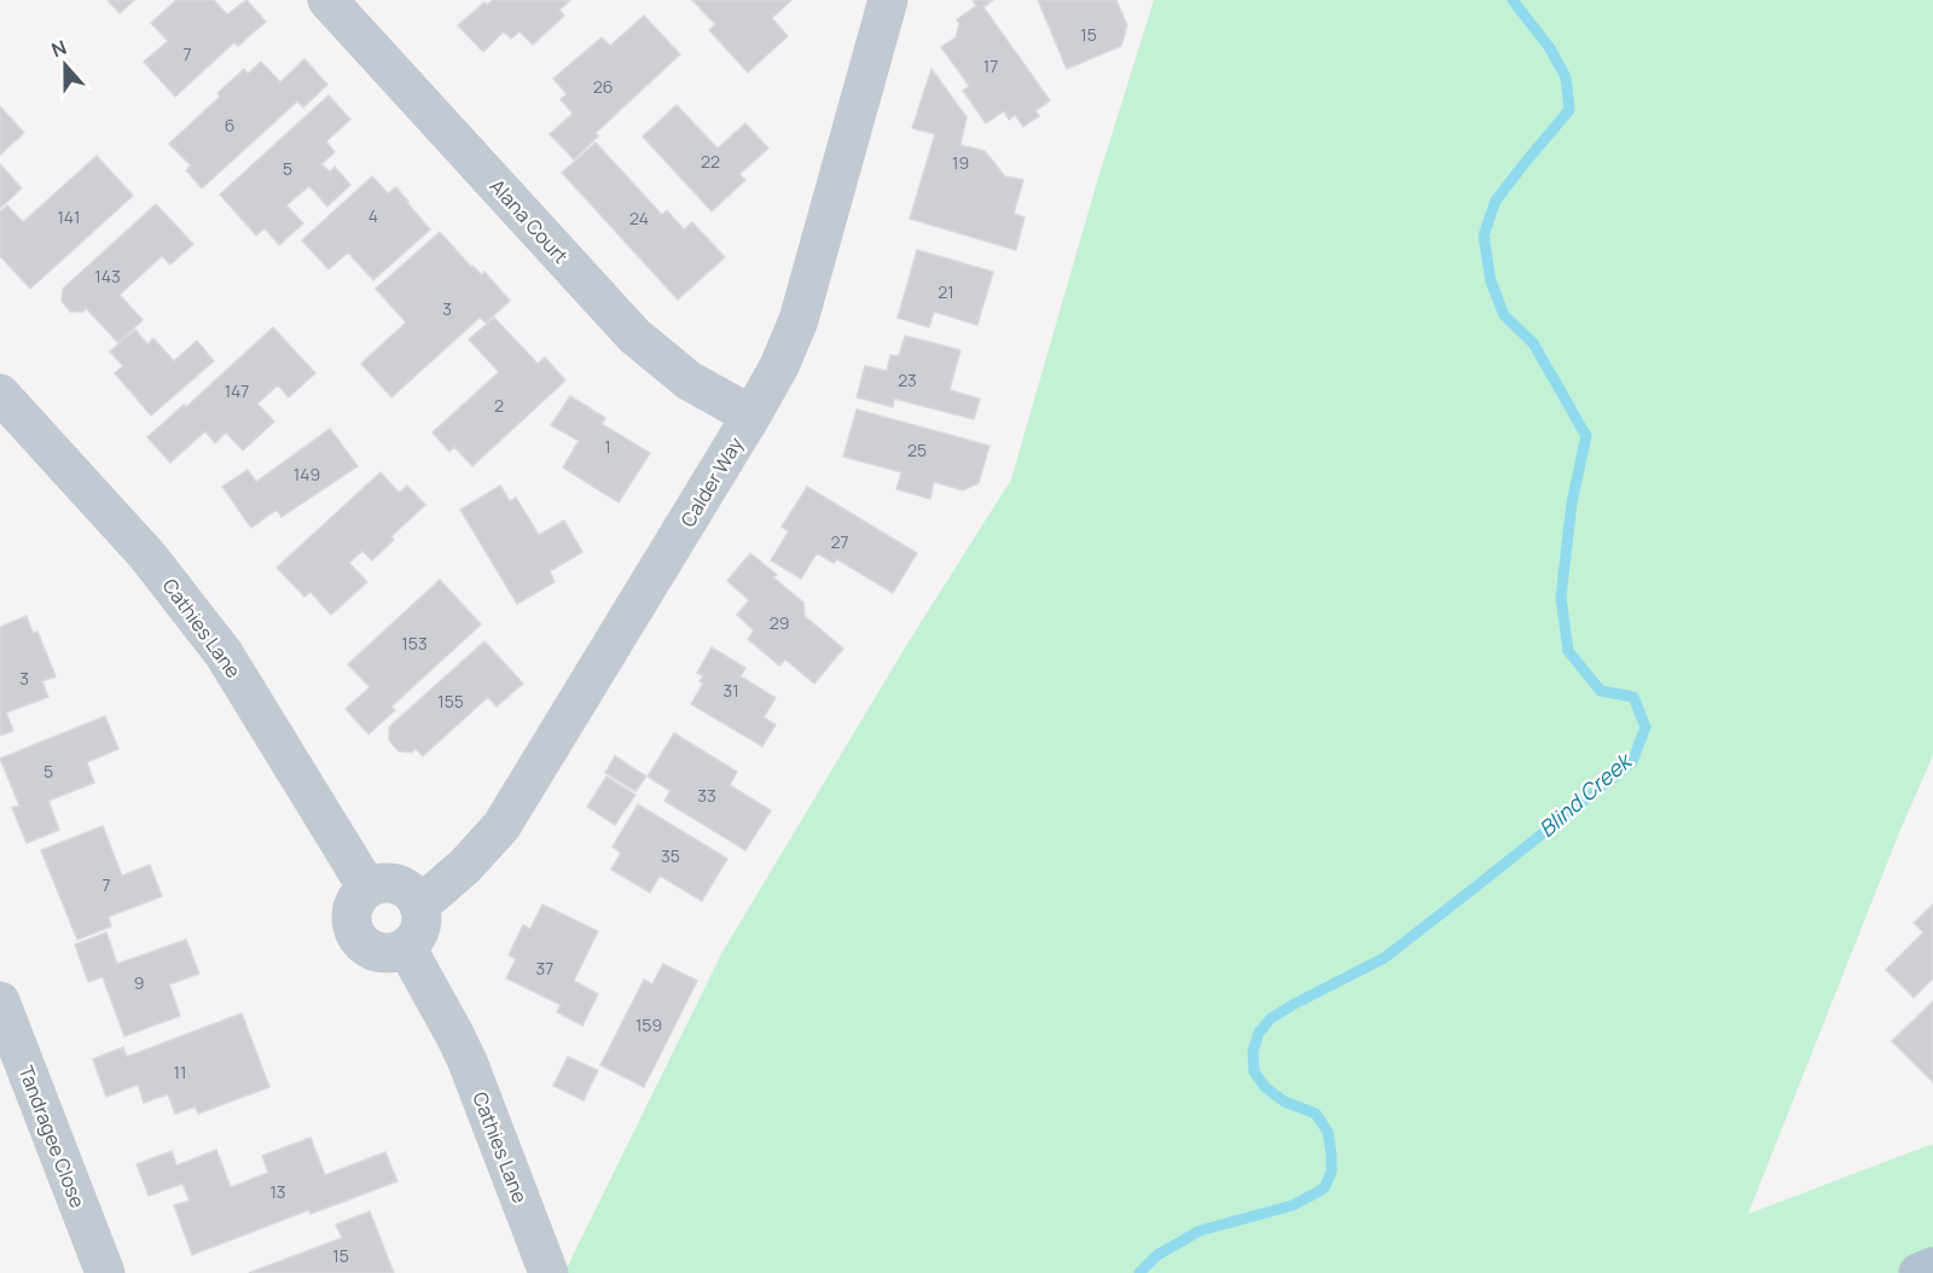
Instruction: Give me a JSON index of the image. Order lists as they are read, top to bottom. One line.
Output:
{"streets":{"street":["Alana Court","Calder Way","Cathies Lane","Tandragee Close"]},"crossings":[["Alana Court","Calder Way"],["Calder Way","Cathies Lane"]],"water":["Blind Creek"],"house_numbers":["15","7","17","26","6","22","19","5","4","141","24","143","21","3","23","147","2","1","25","149","27","29","153","3","31","155","5","33","35","7","37","9","159","11","13","15"],"north":"top"}
